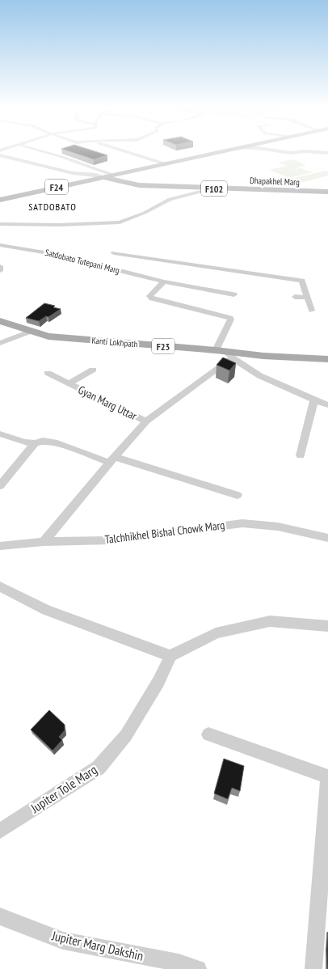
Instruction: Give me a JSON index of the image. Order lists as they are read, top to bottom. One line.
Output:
{"streets":{"main road":["Dhapakhel Marg","F24","F102","Kanti Lokhpath","F23"],"street":["Satdobato Tutepani Marg","Gyan Marg Uttar","Talchhikhel Bishal Chowk Marg","Jupiter Tole Marg","Jupiter Marg Dakshin"]},"crossings":[["Dhapakhel Marg","F24"]],"districts":["SATDOBATO"]}
